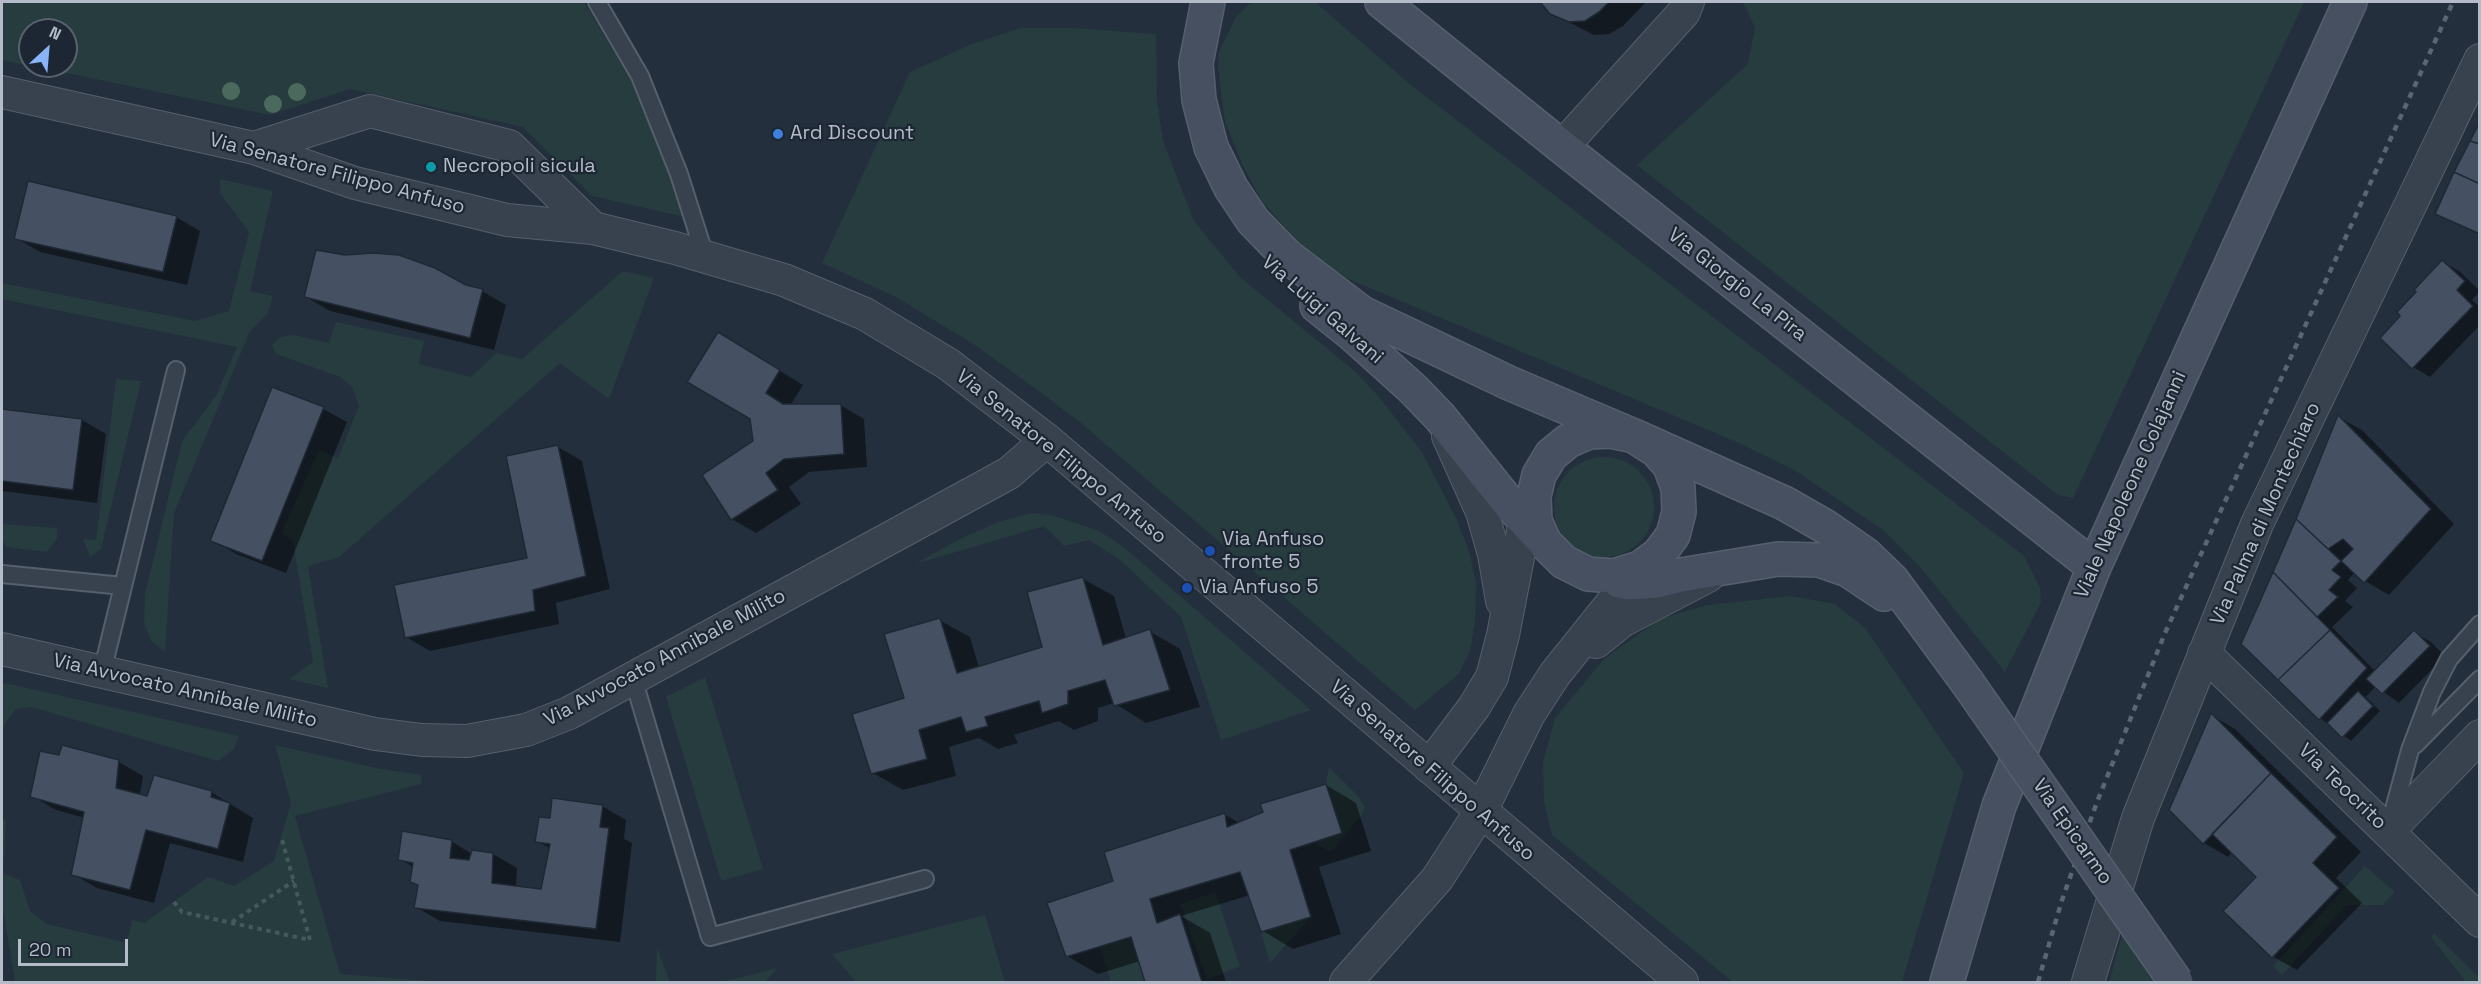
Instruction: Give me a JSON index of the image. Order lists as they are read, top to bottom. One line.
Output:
{"streets":{"main road":["Via Giorgio La Pira","Via Luigi Galvani","Viale Napoleone Colajanni","Via Epicarmo"],"street":["Via Senatore Filippo Anfuso","Via Palma di Montechiaro","Via Avvocato Annibale Milito","Via Teocrito"]},"crossings":[["Via Senatore Filippo Anfuso","Via Avvocato Annibale Milito"],["Via Giorgio La Pira","Viale Napoleone Colajanni"],["Via Palma di Montechiaro","Via Teocrito"]],"places":["Ard Discount","Necropoli sicula","Via Anfuso fronte 5","Via Anfuso 5"],"scale_bar":"20 m","north":"top right"}
